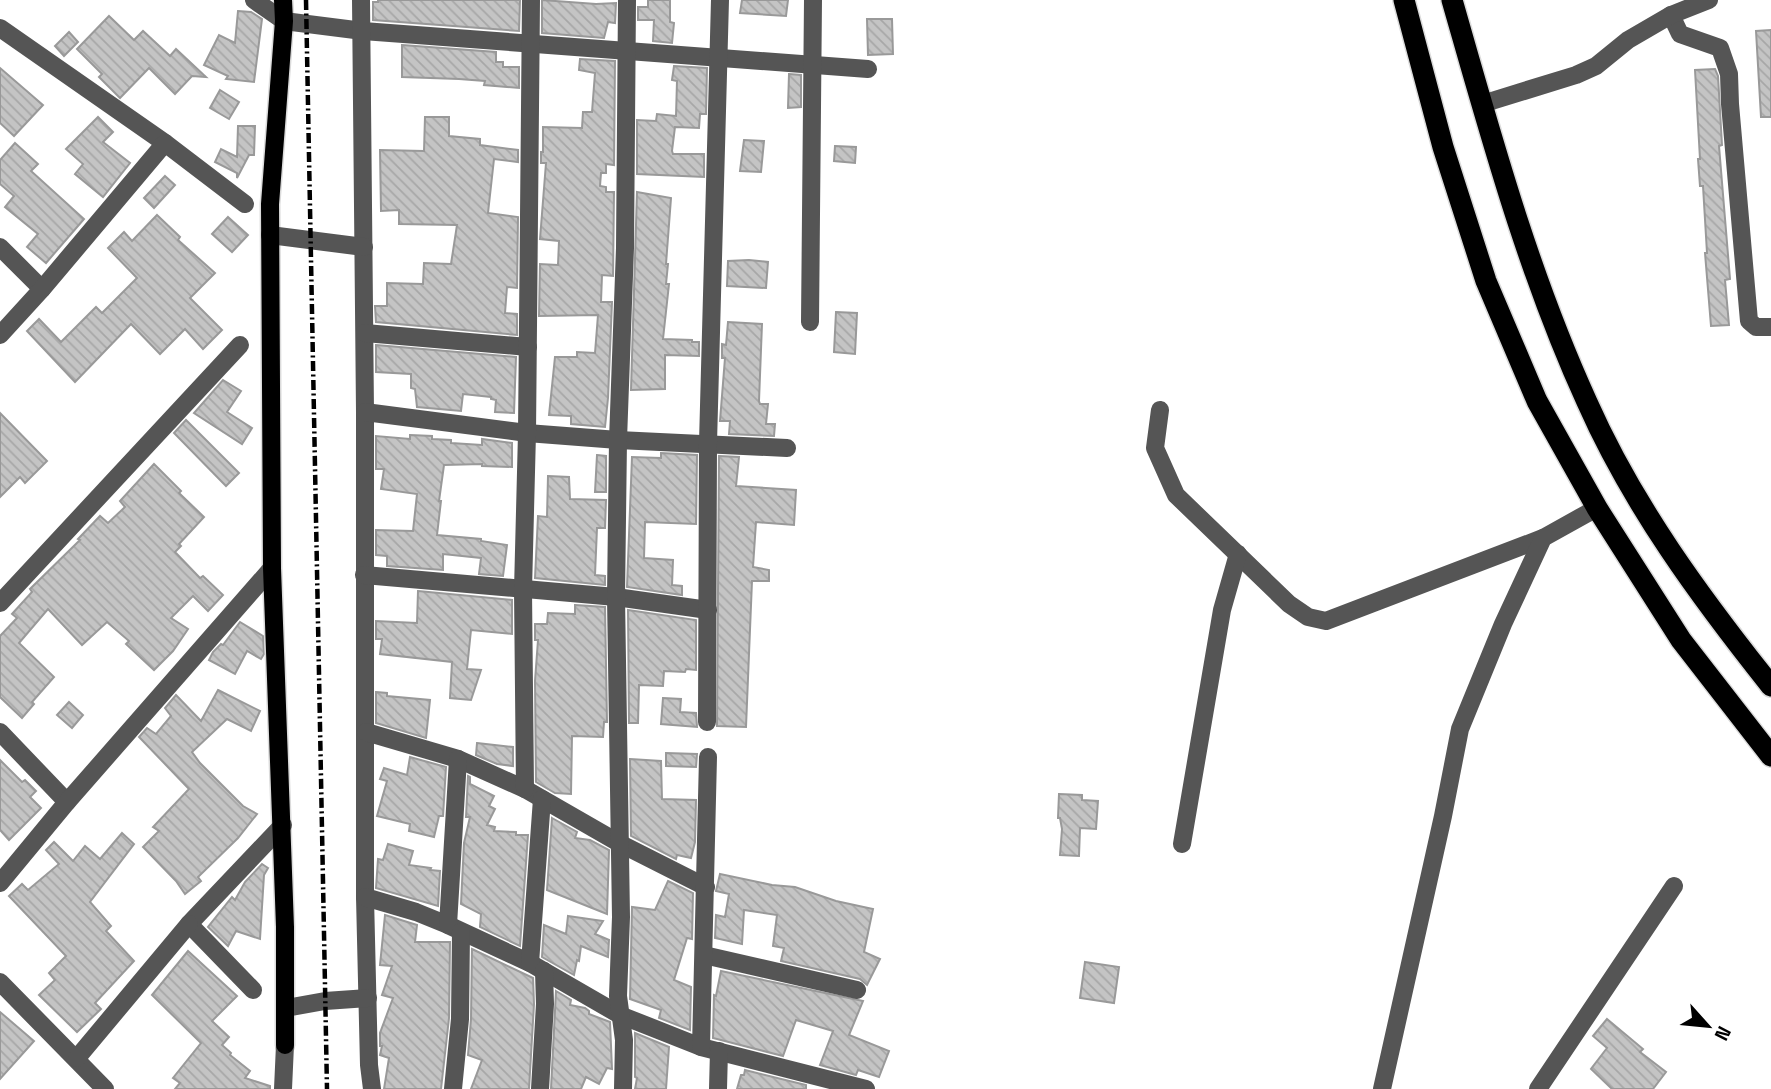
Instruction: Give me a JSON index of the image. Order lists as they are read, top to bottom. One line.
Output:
{"north":"bottom right"}
